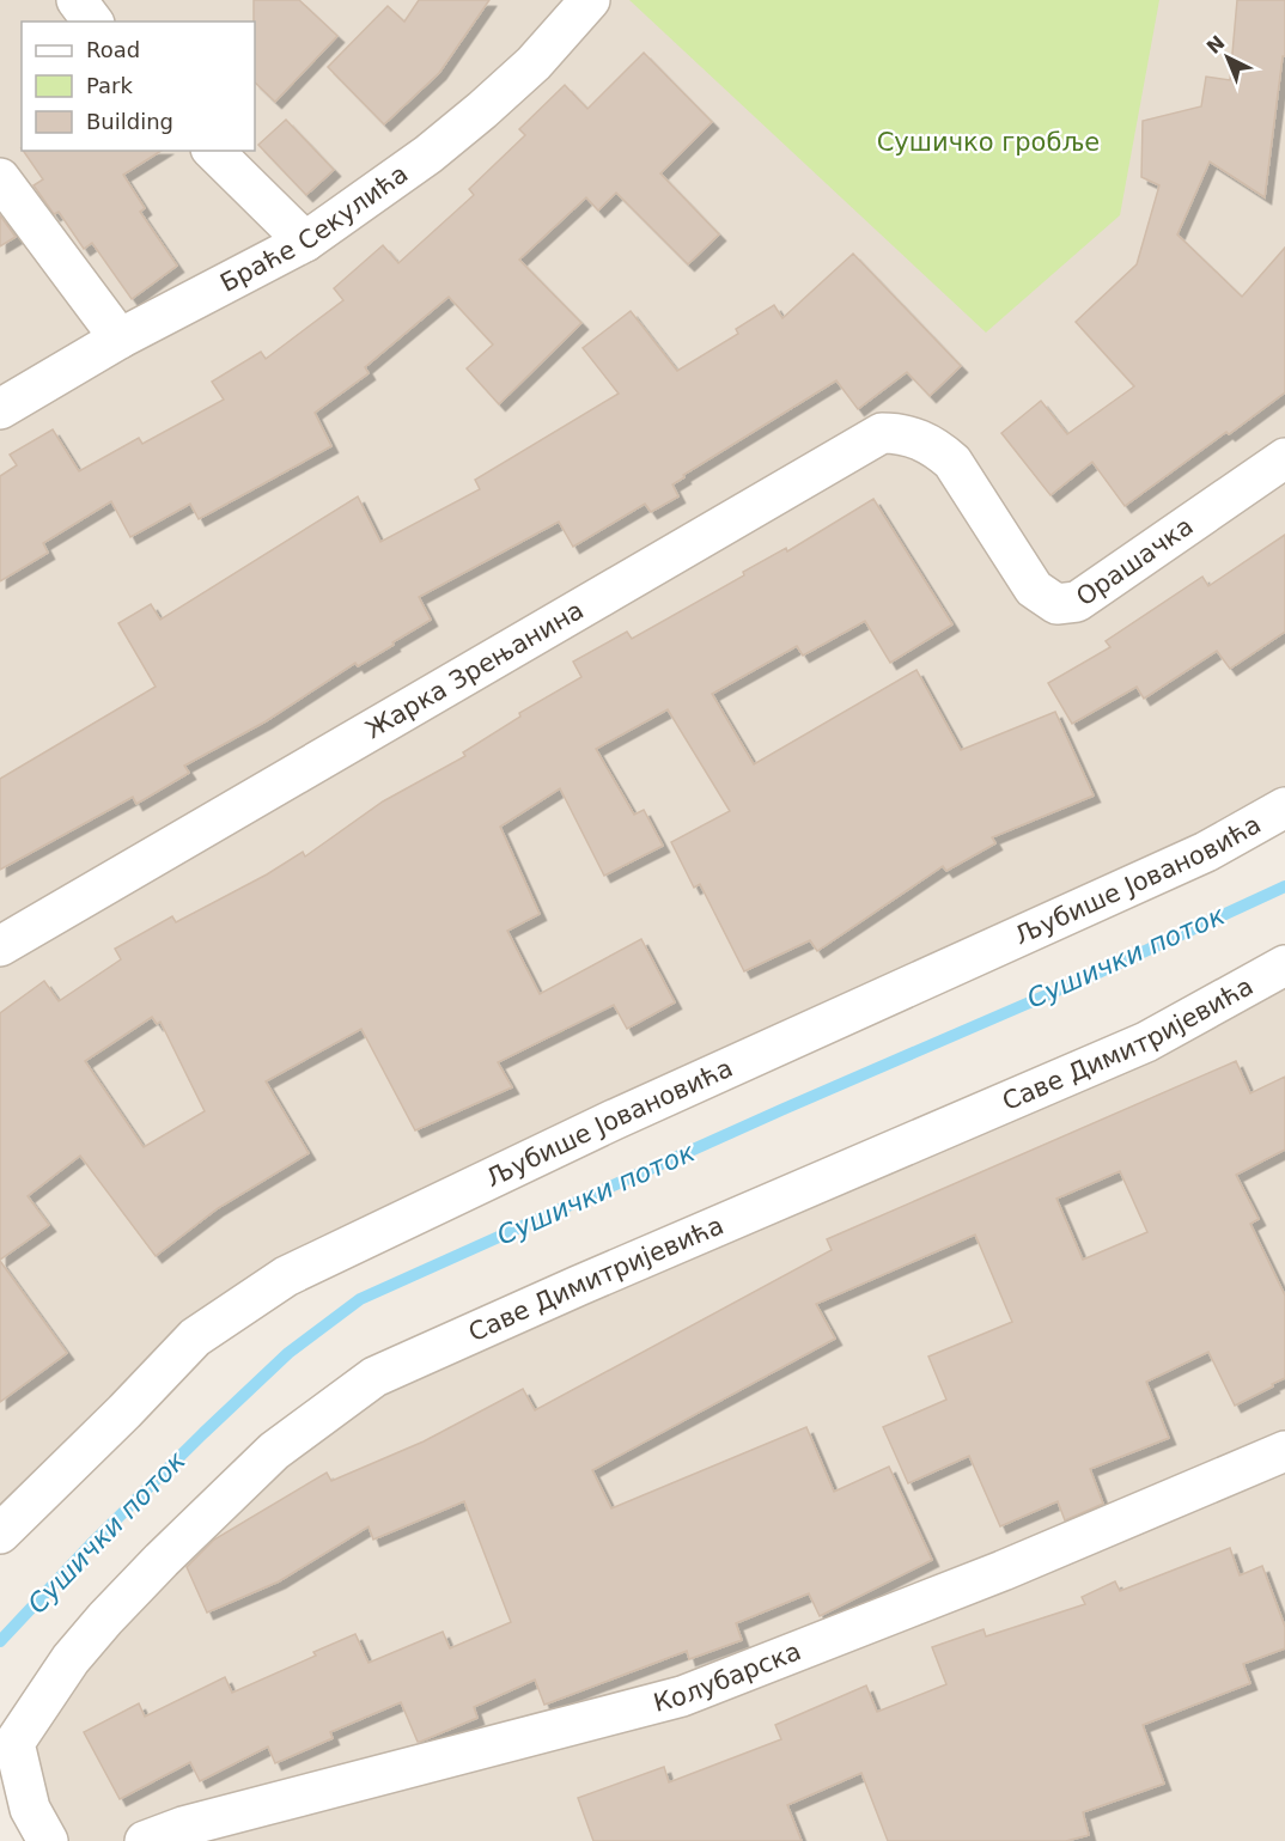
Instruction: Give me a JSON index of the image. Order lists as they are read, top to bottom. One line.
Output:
{"streets":{"street":["Браће Секулића","Орашачка","Жарка Зрењанина","Љубише Јовановића","Саве Димитријевића","Колубарска"]},"crossings":[["Орашачка","Жарка Зрењанина"]],"water":["Сушички поток"],"parks":["Сушичко гробље"],"legend":["Road","Park","Building"],"north":"top left"}
